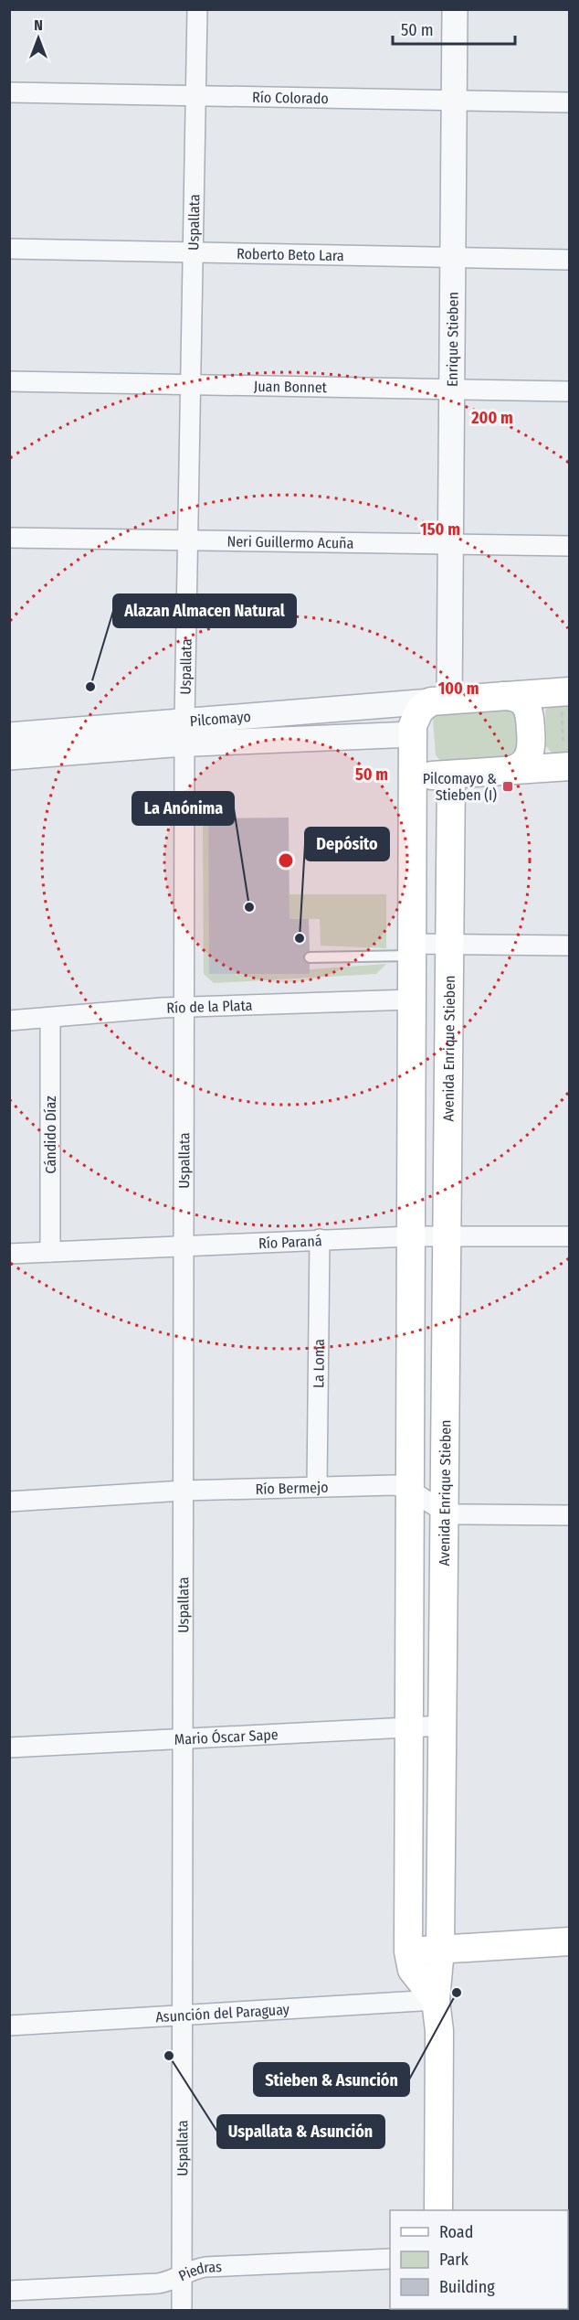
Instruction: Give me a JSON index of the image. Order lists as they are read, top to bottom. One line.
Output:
{"streets":{"main road":["Avenida Enrique Stieben"],"street":["Río Colorado","Uspallata","Roberto Beto Lara","Enrique Stieben","Juan Bonnet","Neri Guillermo Acuña","Pilcomayo","Río de la Plata","Cándido Díaz","Río Paraná","La Loma","Río Bermejo","Mario Óscar Sape","Asunción del Paraguay","Piedras"]},"crossings":[["Río Colorado","Uspallata"],["Río Colorado","Enrique Stieben"],["Uspallata","Roberto Beto Lara"],["Uspallata","Juan Bonnet"],["Uspallata","Neri Guillermo Acuña"],["Uspallata","Pilcomayo"],["Uspallata","Río de la Plata"],["Uspallata","Río Paraná"],["Uspallata","Río Bermejo"],["Uspallata","Mario Óscar Sape"],["Uspallata","Asunción del Paraguay"],["Uspallata","Piedras"],["Roberto Beto Lara","Enrique Stieben"],["Enrique Stieben","Juan Bonnet"],["Enrique Stieben","Neri Guillermo Acuña"],["Enrique Stieben","Pilcomayo"],["Enrique Stieben","Avenida Enrique Stieben"],["Pilcomayo","Avenida Enrique Stieben"],["Río de la Plata","Cándido Díaz"],["Avenida Enrique Stieben","Río Paraná"],["Avenida Enrique Stieben","Río Bermejo"],["Avenida Enrique Stieben","Mario Óscar Sape"],["Avenida Enrique Stieben","Asunción del Paraguay"],["Cándido Díaz","Río Paraná"],["Río Paraná","La Loma"],["La Loma","Río Bermejo"]],"places":{"other":["Alazan Almacen Natural","La Anónima","Depósito","Stieben & Asunción","Uspallata & Asunción"],"transit":["Pilcomayo & Stieben (I)"]},"legend":["Road","Park","Building"],"scale_bar":"50 m","north":"top","rings":["200 m","150 m","100 m","50 m"]}
